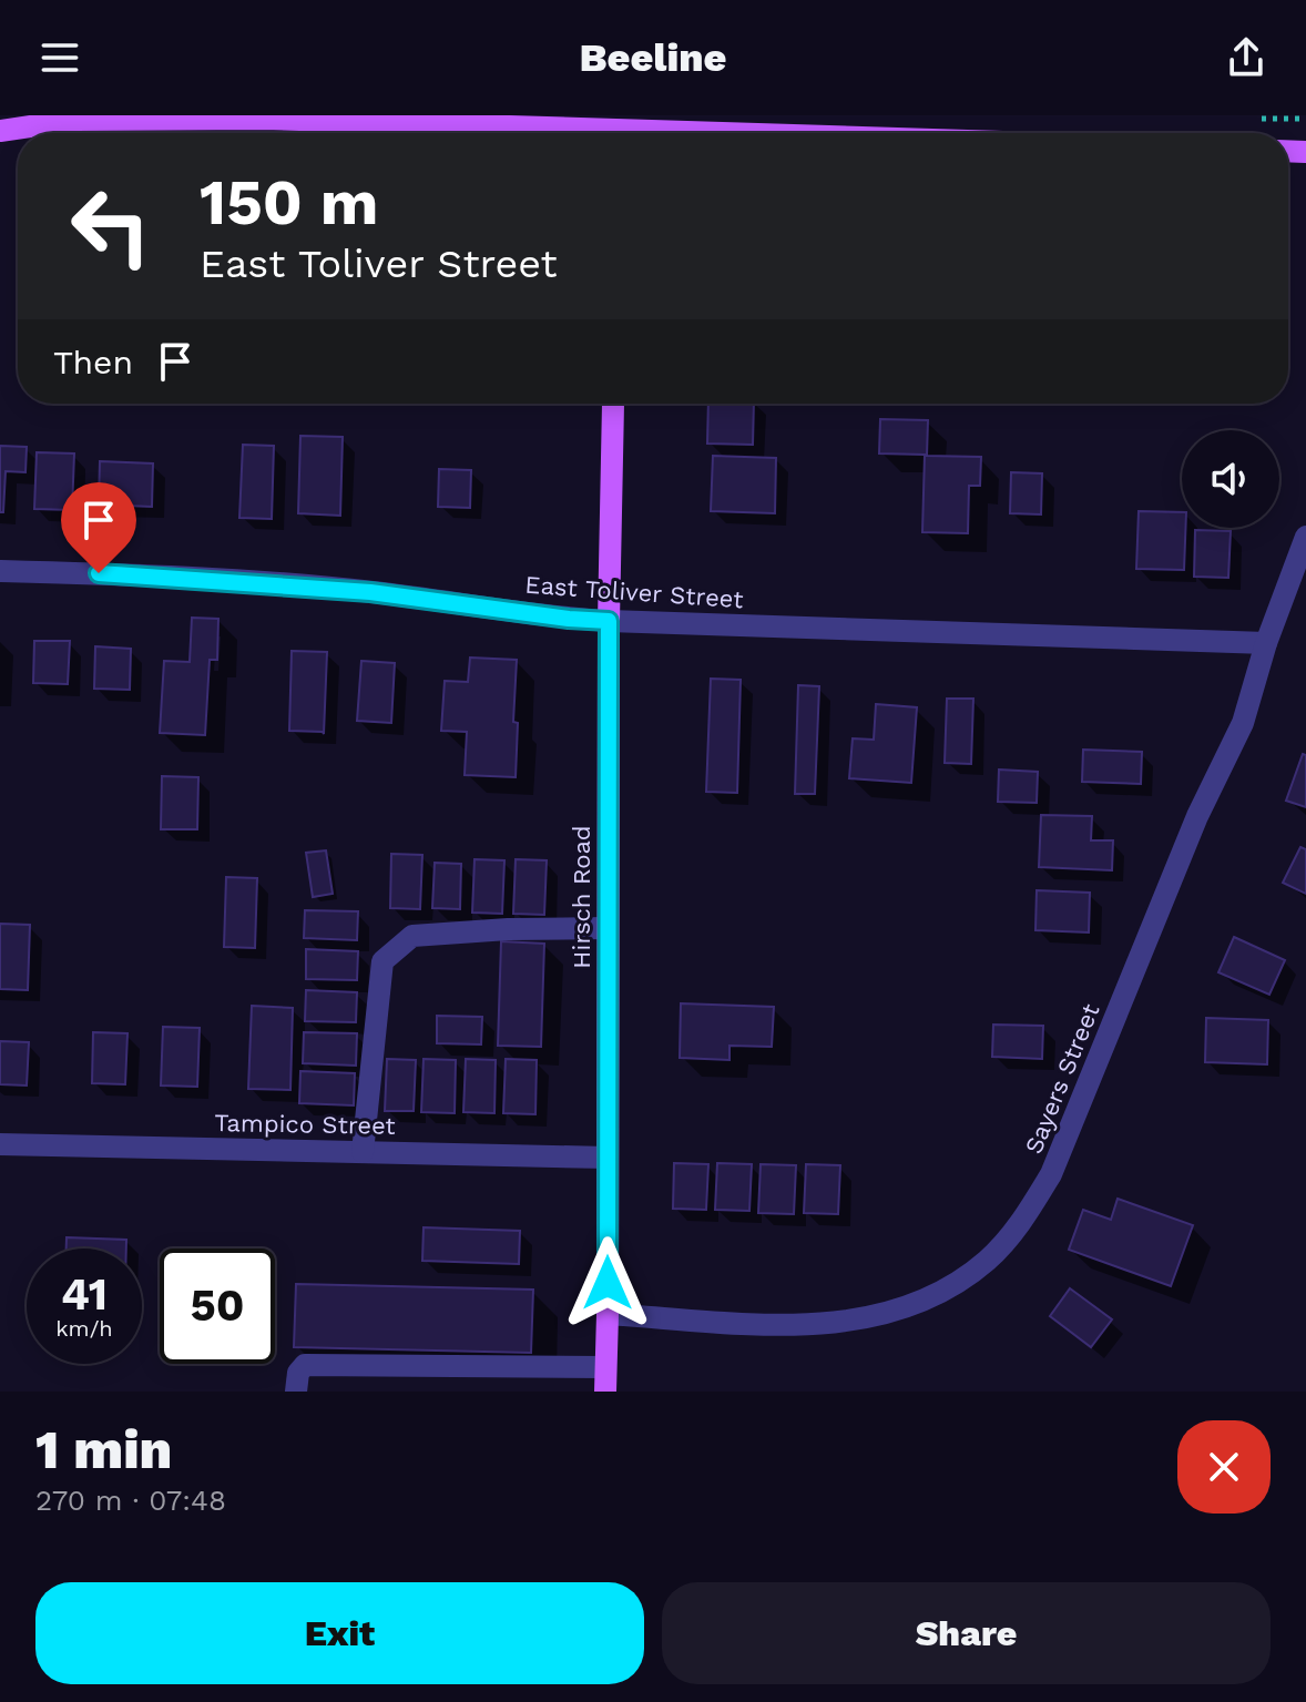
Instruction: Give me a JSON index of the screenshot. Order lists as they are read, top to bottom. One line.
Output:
{"streets":{"main road":["Hirsch Road"],"street":["East Toliver Street","Sayers Street","Tampico Street"]},"crossings":[["East Toliver Street","Hirsch Road"],["East Toliver Street","Sayers Street"],["Hirsch Road","Sayers Street"],["Hirsch Road","Tampico Street"]],"page":{"header":"Beeline","turn":["150 m","East Toliver Street"],"then":"Then","speed":"41 km/h","limit":"50","heading":["1 min","270 m · 07:48"],"buttons":["Exit","Share"]}}
